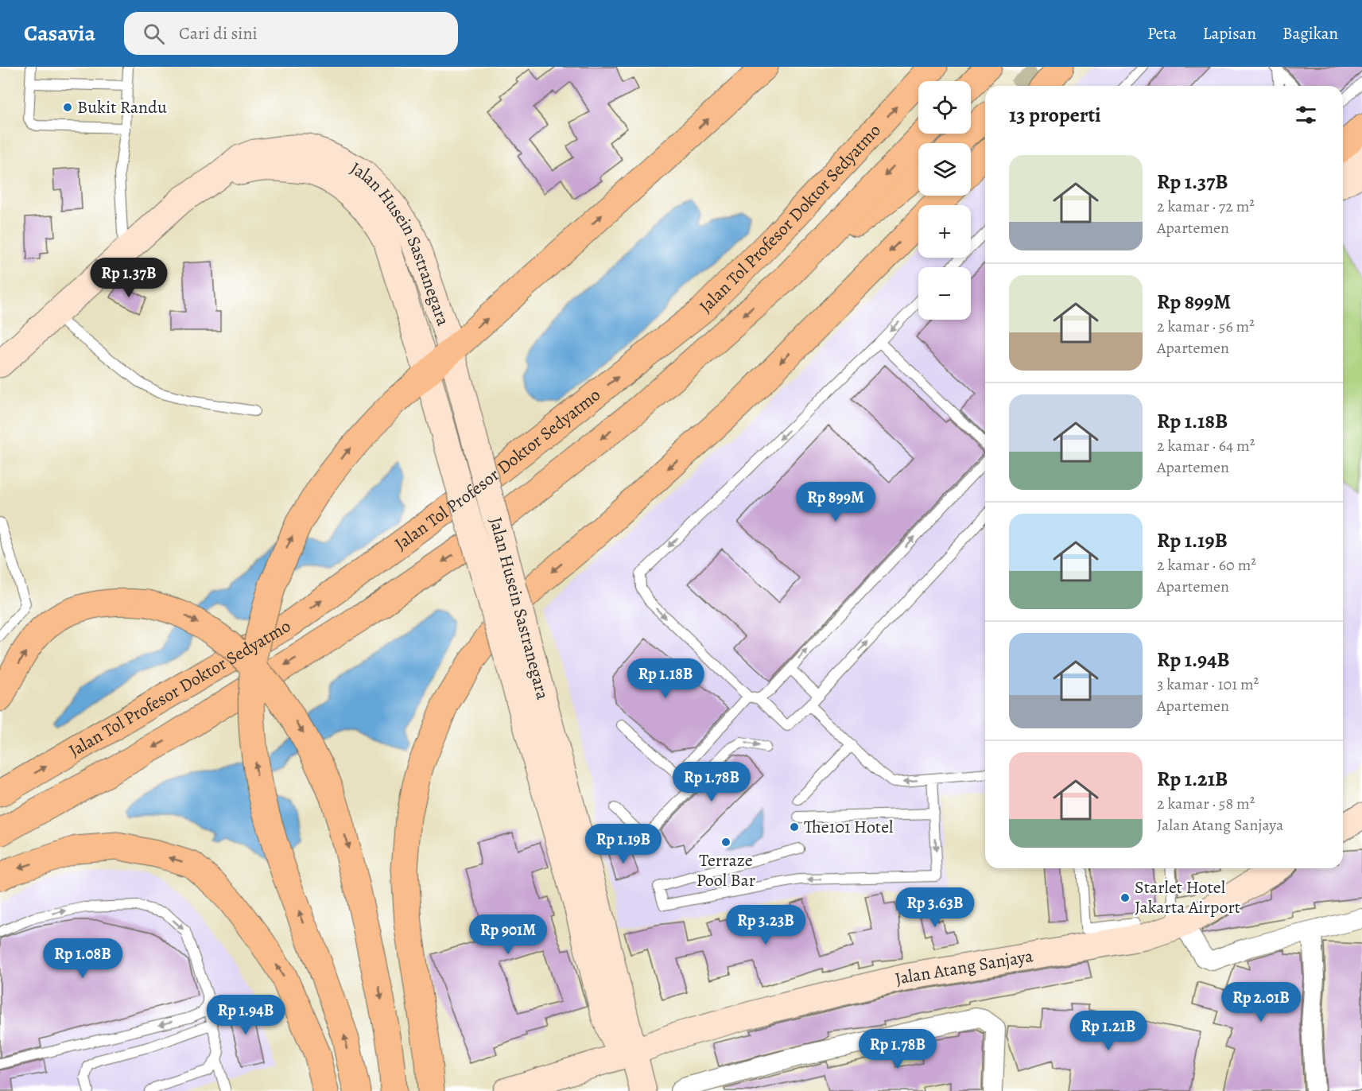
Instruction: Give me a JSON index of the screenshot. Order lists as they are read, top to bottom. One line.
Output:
{"streets":{"highway":["Jalan Tol Profesor Doktor Sedyatmo"],"main road":["Jalan Husein Sastranegara","Jalan Atang Sanjaya"]},"crossings":[["Jalan Husein Sastranegara","Jalan Atang Sanjaya"]],"places":["Bukit Randu","The101 Hotel","Terraze Pool Bar","Starlet Hotel Jakarta Airport"],"page":{"header":"Casavia","search":"Cari di sini","nav":["Peta","Lapisan","Bagikan"],"map_buttons":["+","−"],"heading":"13 properti","list":[{"name":"Rp 1.37B","note":"2 kamar · 72 m² · Apartemen"},{"name":"Rp 899M","note":"2 kamar · 56 m² · Apartemen"},{"name":"Rp 1.18B","note":"2 kamar · 64 m² · Apartemen"},{"name":"Rp 1.19B","note":"2 kamar · 60 m² · Apartemen"},{"name":"Rp 1.94B","note":"3 kamar · 101 m² · Apartemen"},{"name":"Rp 1.21B","note":"2 kamar · 58 m² · Jalan Atang Sanjaya"}],"price":["Rp 1.37B","Rp 899M","Rp 1.18B","Rp 1.78B","Rp 1.19B","Rp 3.63B","Rp 3.23B","Rp 901M","Rp 1.08B","Rp 2.01B","Rp 1.94B","Rp 1.21B","Rp 1.78B"]}}
